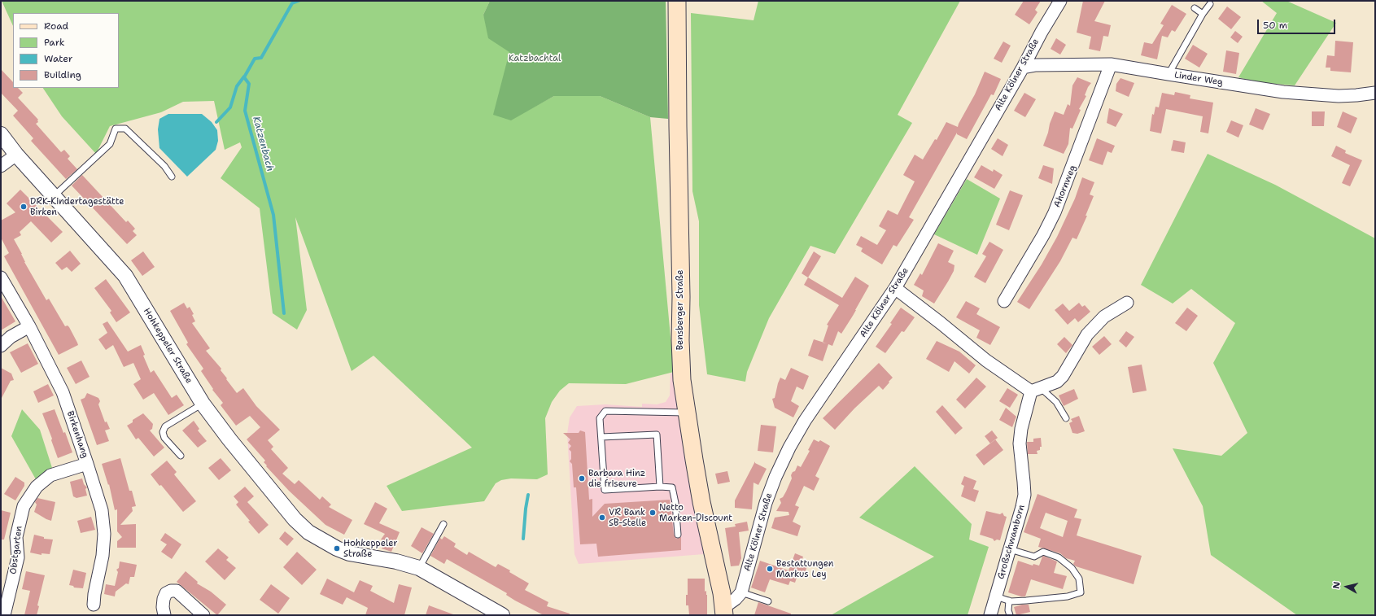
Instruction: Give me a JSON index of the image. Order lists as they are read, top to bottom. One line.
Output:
{"streets":{"main road":["Bensberger Straße"],"street":["Alte Kölner Straße","Linder Weg","Ahornweg","Hohkeppeler Straße","Birkenhang","Großschwamborn","Obstgarten"]},"crossings":[["Alte Kölner Straße","Linder Weg"],["Linder Weg","Ahornweg"],["Birkenhang","Obstgarten"]],"water":["Katzenbach"],"parks":["Katzbachtal"],"places":["DRK-Kindertagestätte Birken","Barbara Hinz die friseure","Netto Marken-Discount","VR Bank SB-Stelle","Hohkeppeler Straße","Bestattungen Markus Ley"],"legend":["Road","Park","Water","Building"],"scale_bar":"50 m","north":"left"}
